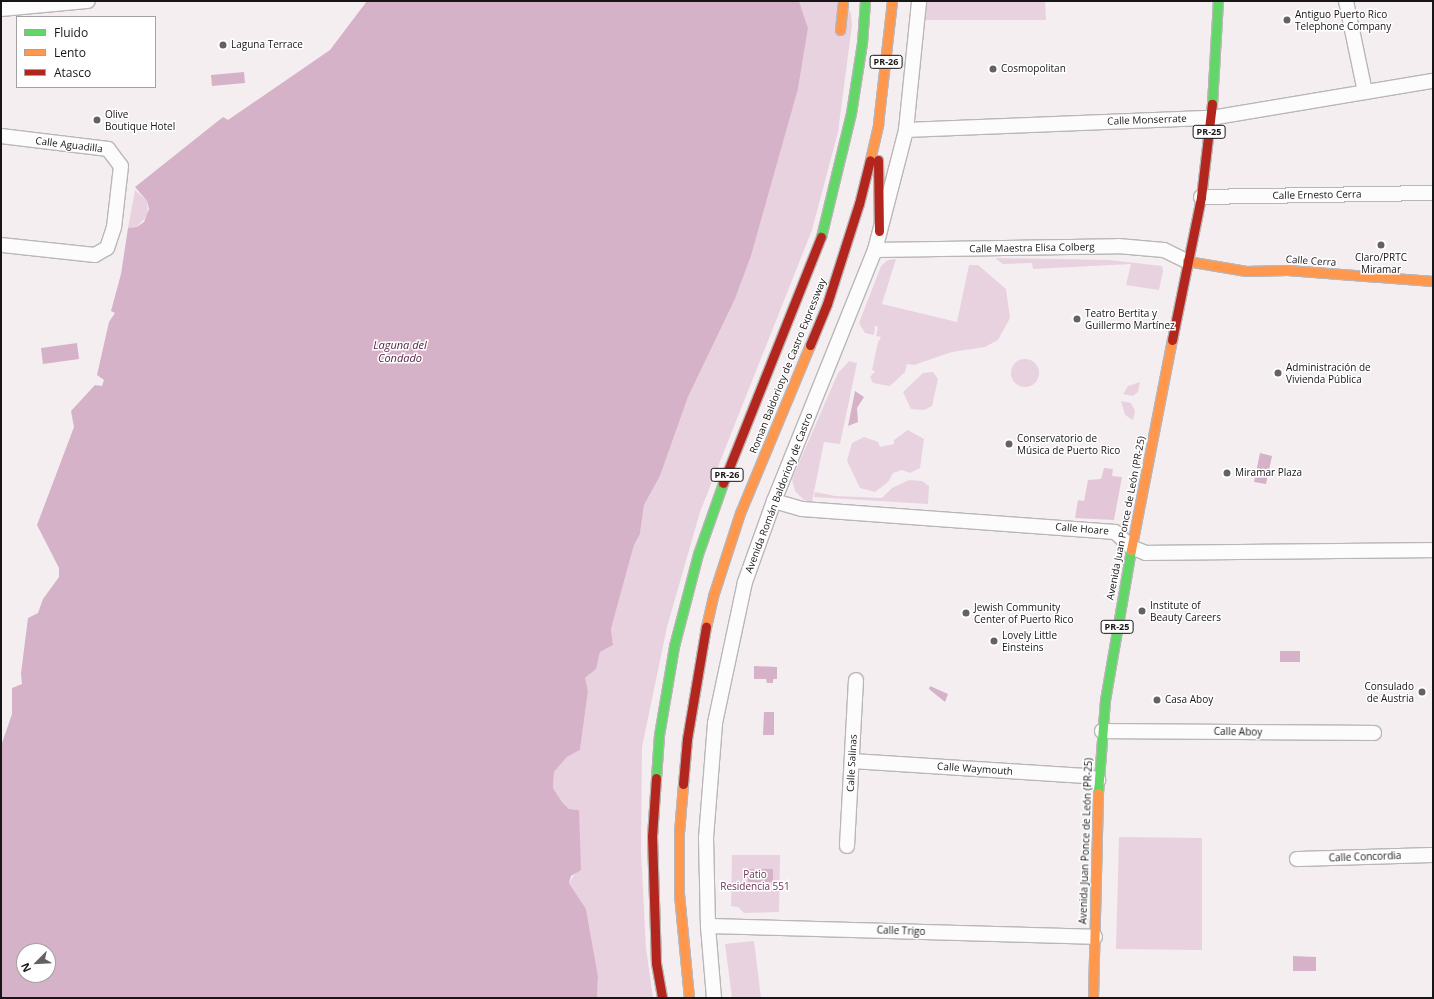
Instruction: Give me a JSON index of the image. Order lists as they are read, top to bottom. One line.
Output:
{"streets":{"main road":["PR-26","PR-25","Calle Cerra","Roman Baldorioty de Castro Expressway","Avenida Juan Ponce de León (PR-25)"],"street":["Calle Monserrate","Calle Aguadilla","Calle Ernesto Cerra","Calle Maestra Elisa Colberg","Avenida Román Baldorioty de Castro","Calle Hoare","Calle Aboy","Calle Salinas","Calle Waymouth","Calle Concordia","Calle Trigo"]},"crossings":[["Calle Monserrate","PR-25"],["Calle Monserrate","Avenida Román Baldorioty de Castro"],["PR-25","Calle Ernesto Cerra"],["PR-25","Calle Maestra Elisa Colberg"],["PR-25","Calle Cerra"],["PR-25","Avenida Juan Ponce de León (PR-25)"],["Calle Maestra Elisa Colberg","Calle Cerra"],["Calle Maestra Elisa Colberg","Avenida Román Baldorioty de Castro"],["Calle Maestra Elisa Colberg","Avenida Juan Ponce de León (PR-25)"],["Calle Cerra","Avenida Juan Ponce de León (PR-25)"],["Avenida Román Baldorioty de Castro","Calle Hoare"],["Avenida Román Baldorioty de Castro","Calle Trigo"],["Avenida Juan Ponce de León (PR-25)","Calle Hoare"],["Avenida Juan Ponce de León (PR-25)","Calle Aboy"],["Avenida Juan Ponce de León (PR-25)","Calle Waymouth"],["Avenida Juan Ponce de León (PR-25)","Calle Trigo"],["Calle Salinas","Calle Waymouth"]],"water":["Laguna del Condado"],"parks":["Patio Residencia 551"],"places":["Antiguo Puerto Rico Telephone Company","Laguna Terrace","Cosmopolitan","Olive Boutique Hotel","Claro/PRTC Miramar","Teatro Bertita y Guillermo Martínez","Administración de Vivienda Pública","Conservatorio de Música de Puerto Rico","Miramar Plaza","Institute of Beauty Careers","Jewish Community Center of Puerto Rico","Lovely Little Einsteins","Consulado de Austria","Casa Aboy"],"legend":["Fluido","Lento","Atasco"],"north":"bottom left"}
